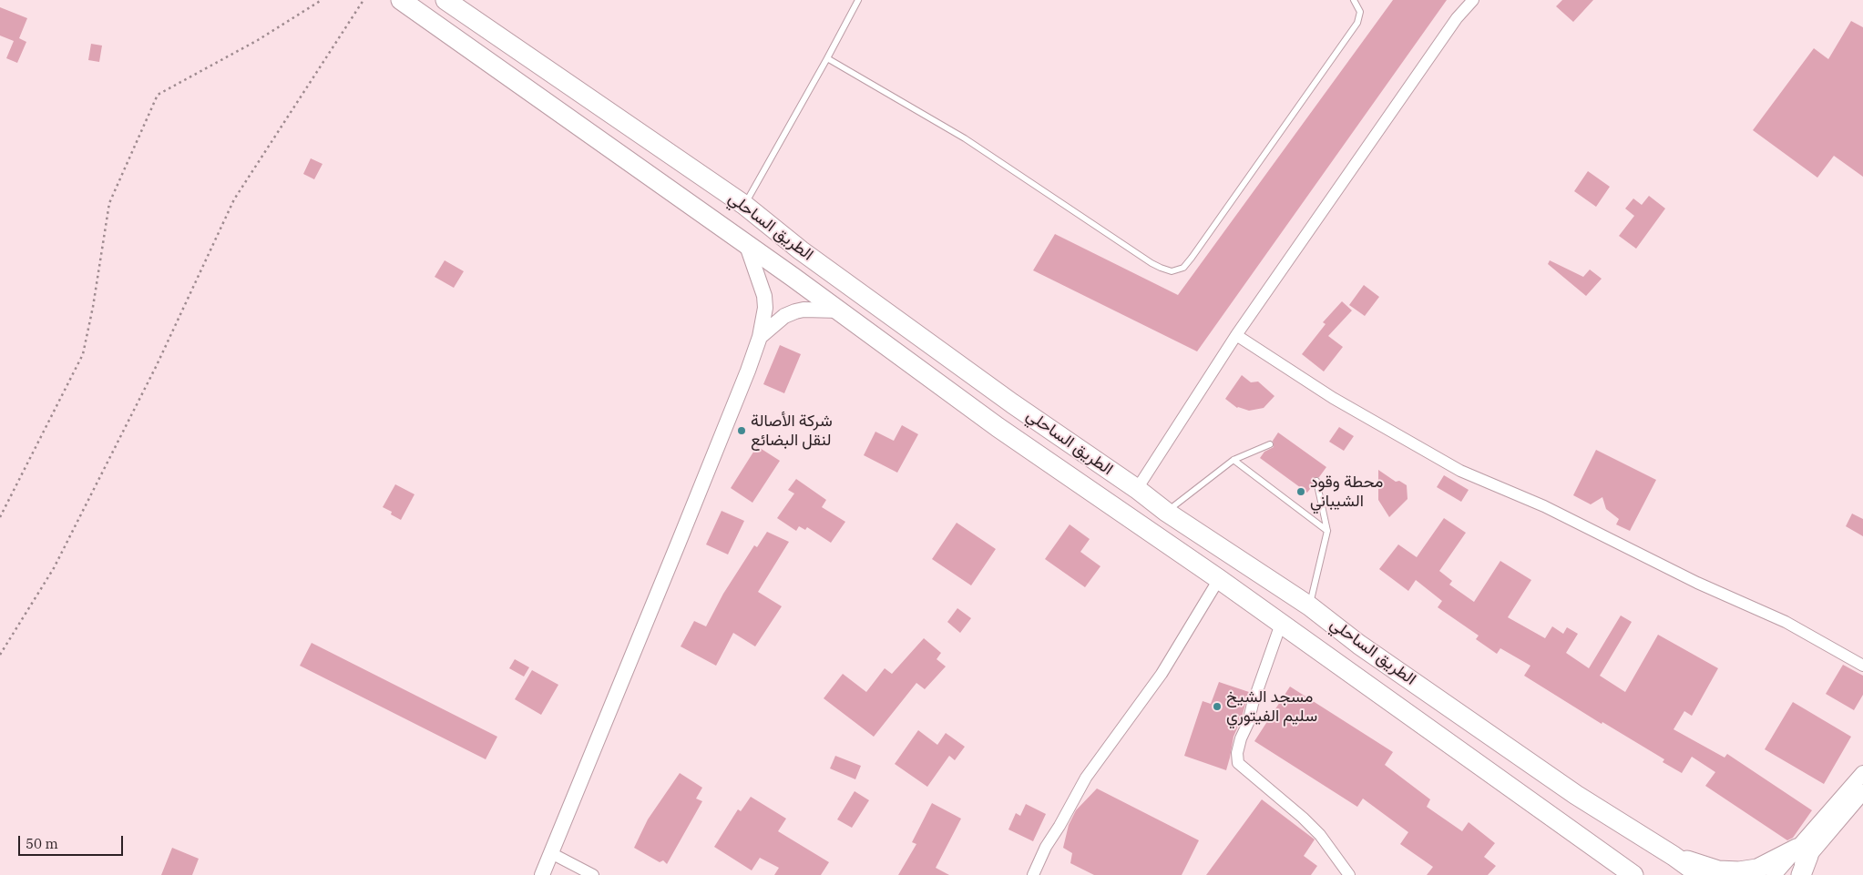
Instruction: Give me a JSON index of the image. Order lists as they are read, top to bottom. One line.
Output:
{"streets":{"highway":["الطريق الساحلي"]},"places":["شركة الأصالة لنقل البضائع","محطة وقود الشيباني","مسجد الشيخ سليم الفيتوري"],"scale_bar":"50 m"}
